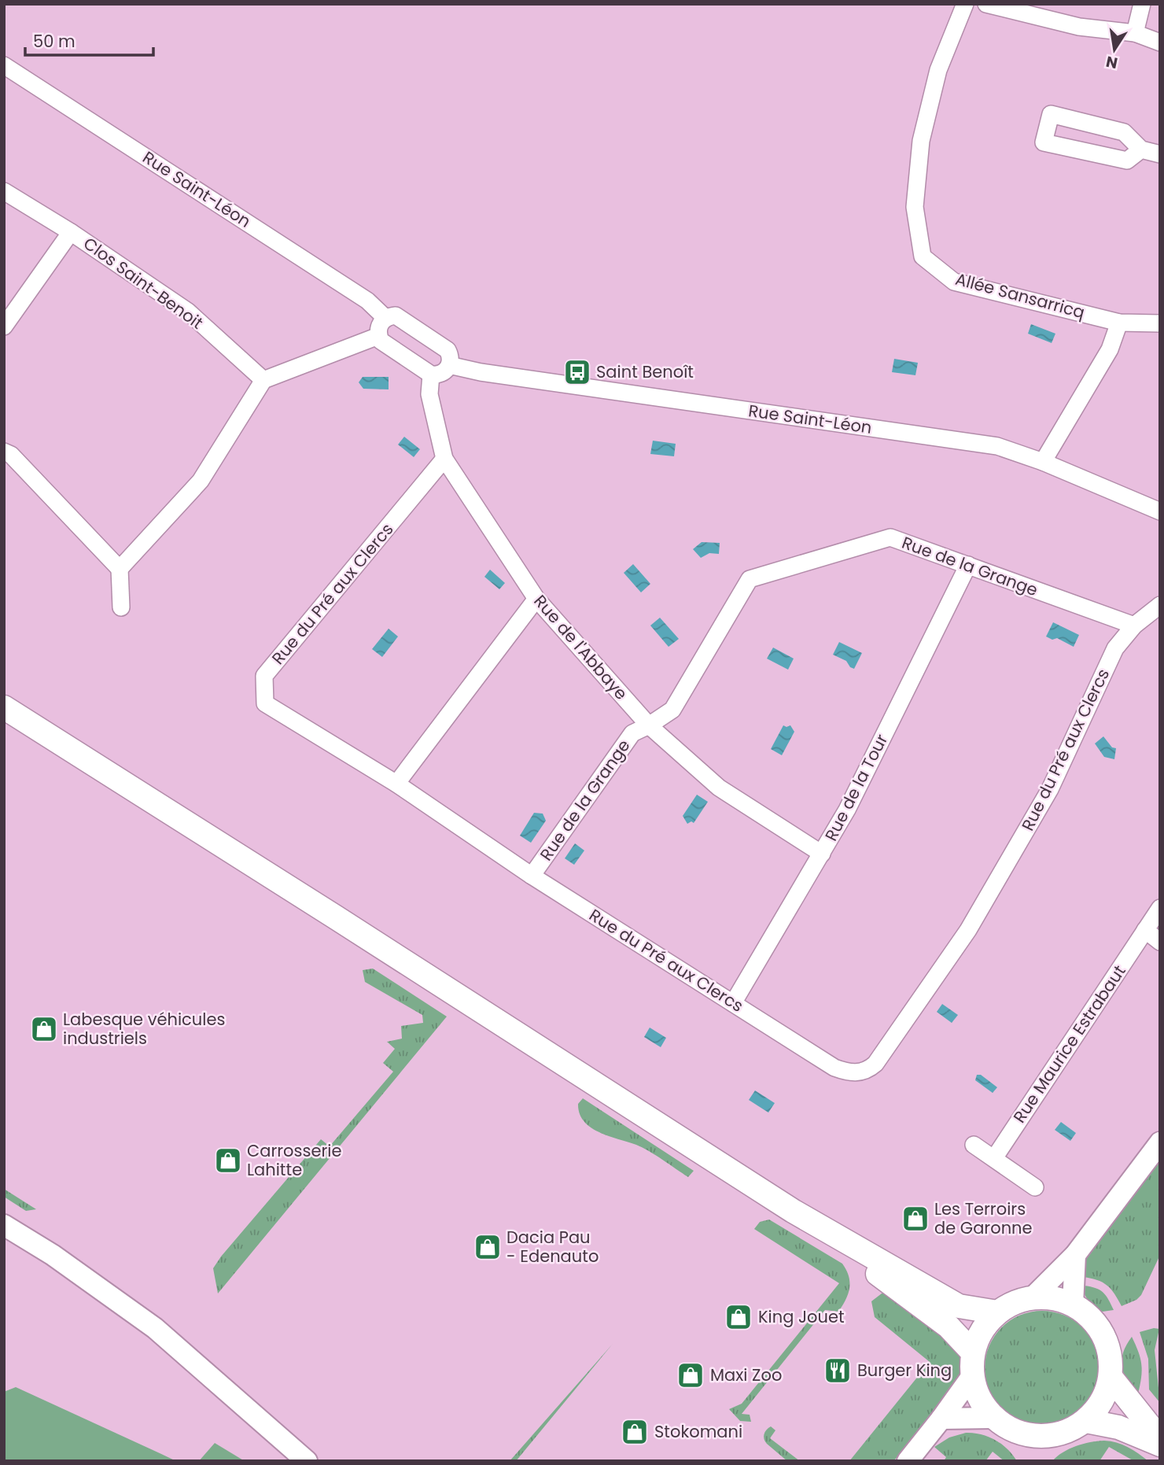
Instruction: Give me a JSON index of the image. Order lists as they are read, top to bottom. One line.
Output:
{"streets":{"street":["Rue Saint-Léon","Clos Saint-Benoit","Allée Sansarricq","Rue de la Grange","Rue du Pré aux Clercs","Rue de l'Abbaye","Rue de la Tour","Rue Maurice Estrabaut"]},"crossings":[["Rue de la Grange","Rue du Pré aux Clercs"],["Rue de la Grange","Rue de l'Abbaye"],["Rue de la Grange","Rue de la Tour"],["Rue du Pré aux Clercs","Rue de l'Abbaye"],["Rue du Pré aux Clercs","Rue de la Tour"],["Rue de l'Abbaye","Rue de la Tour"]],"places":{"bus stop":["Saint Benoît"],"shop":["Labesque véhicules industriels","Carrosserie Lahitte","Les Terroirs de Garonne","Dacia Pau - Edenauto","King Jouet","Maxi Zoo","Stokomani"],"restaurant":["Burger King"]},"scale_bar":"50 m","north":"bottom"}
